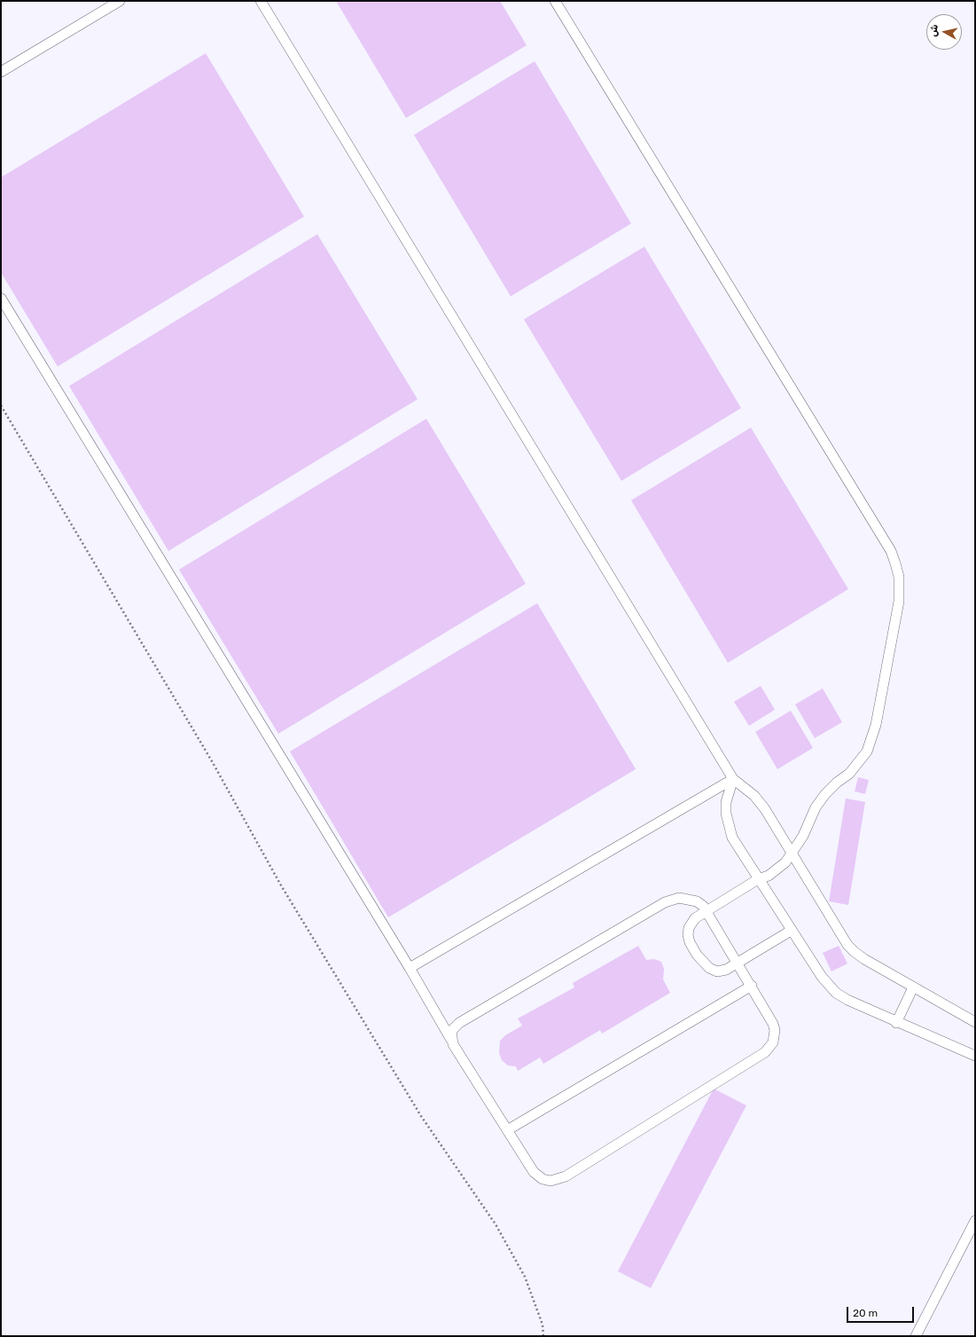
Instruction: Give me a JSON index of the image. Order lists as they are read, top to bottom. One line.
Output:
{"scale_bar":"20 m","north":"left"}
